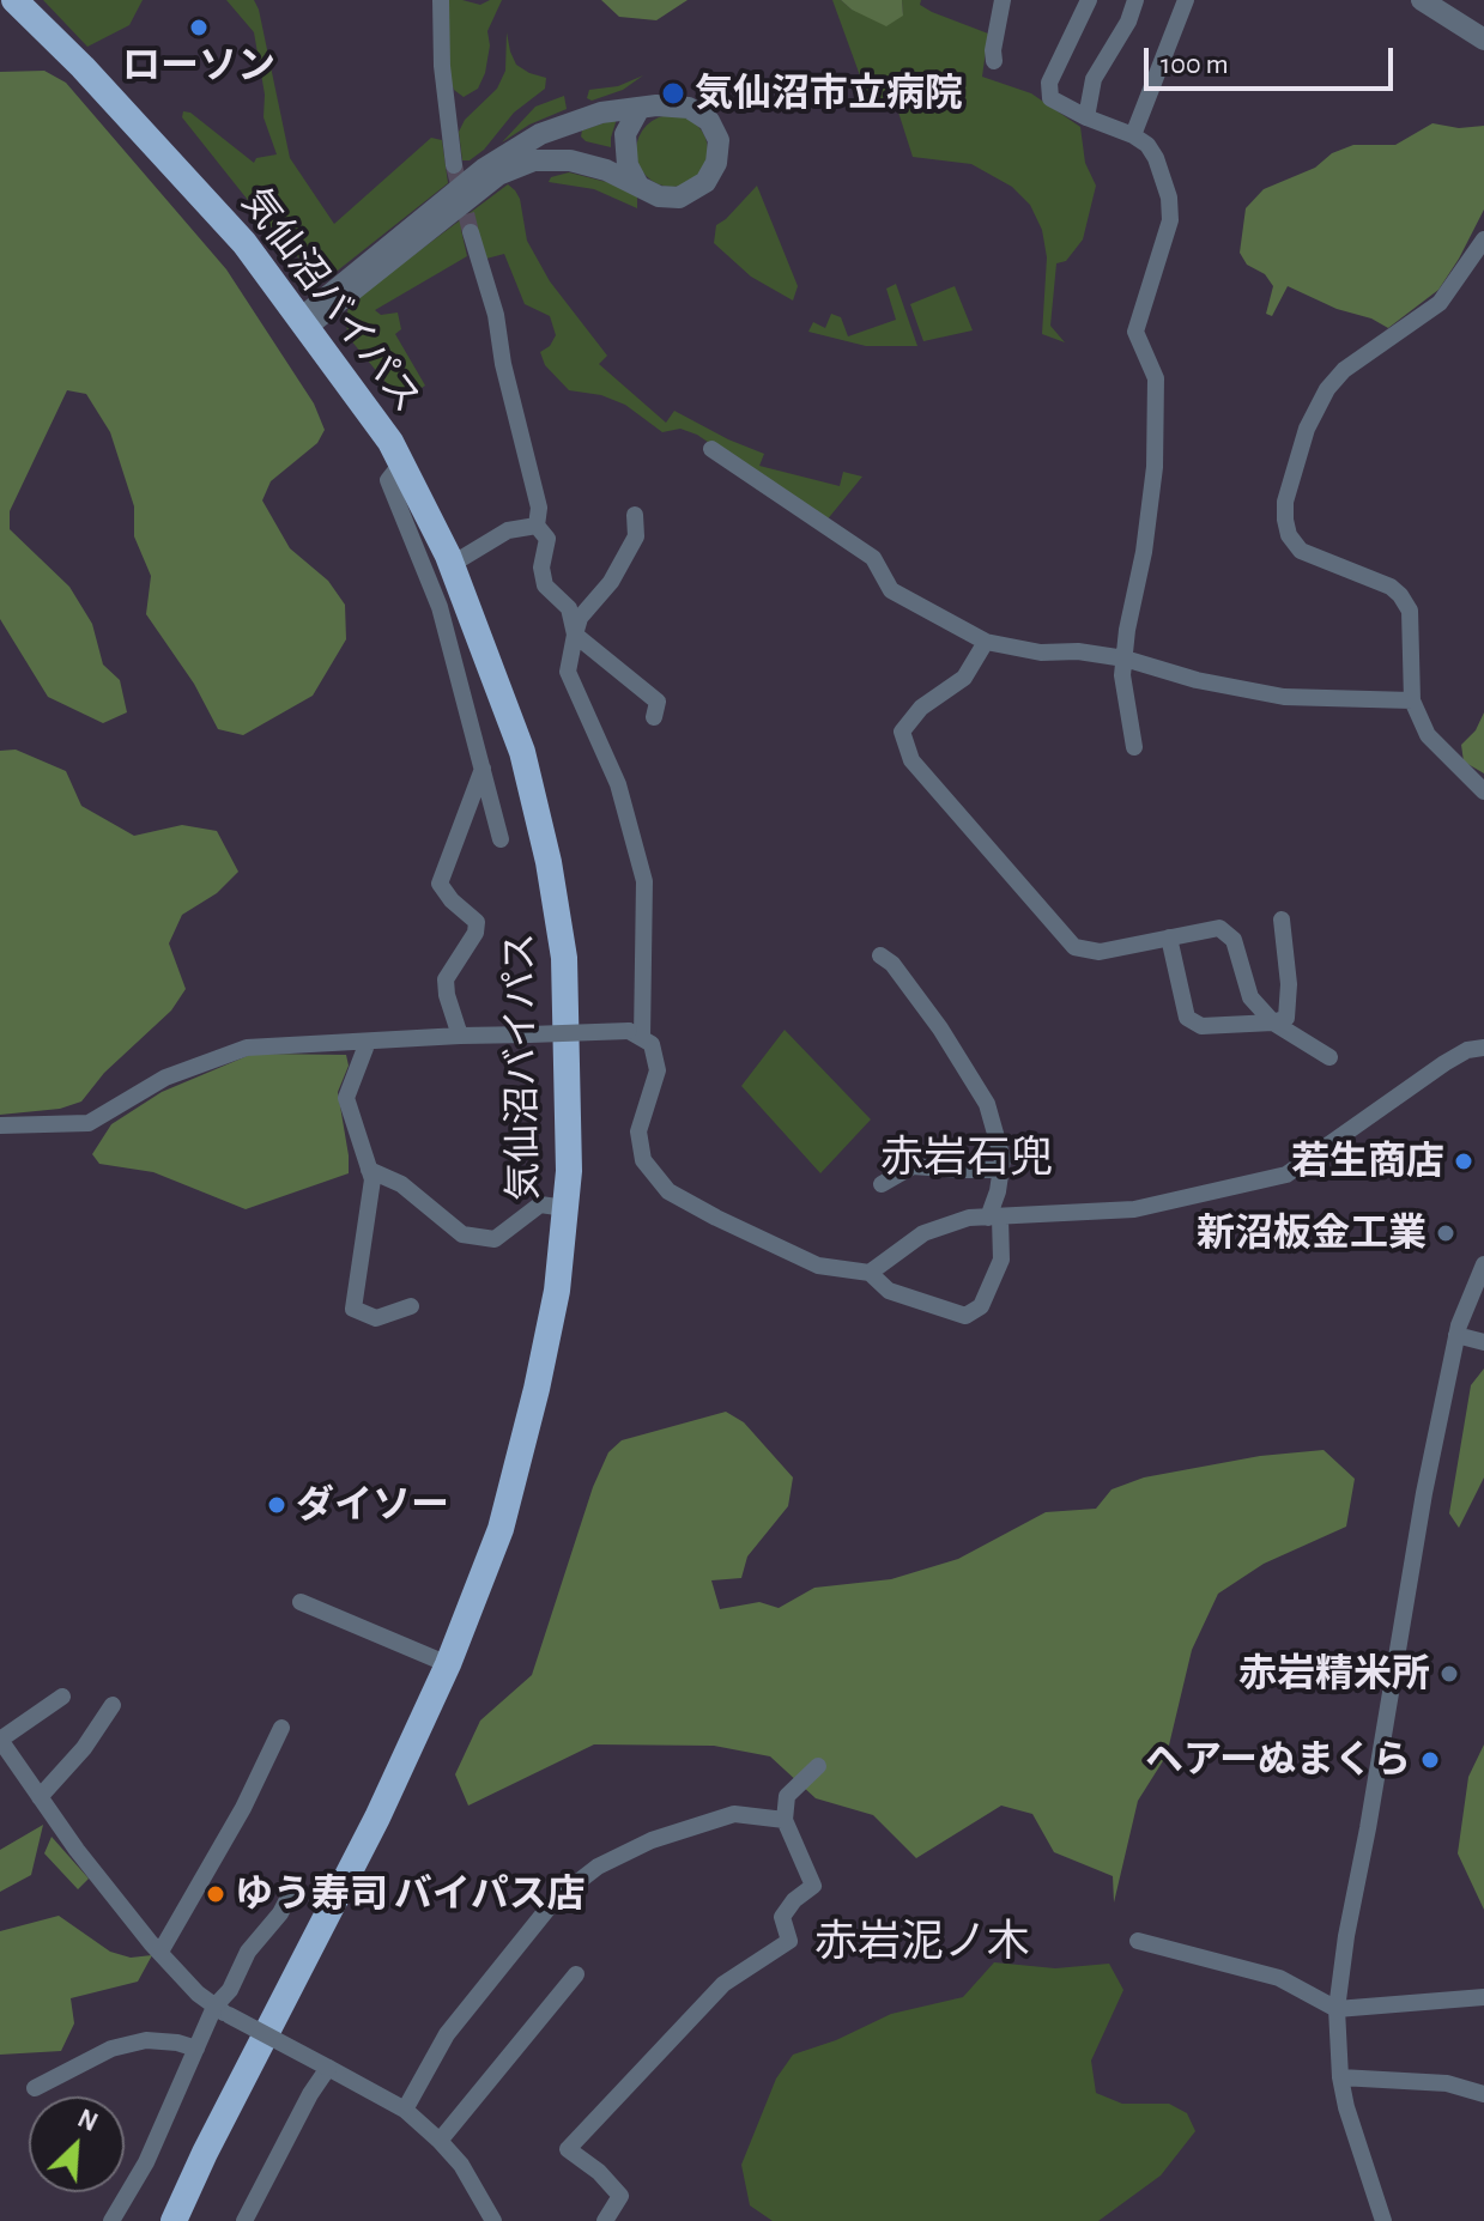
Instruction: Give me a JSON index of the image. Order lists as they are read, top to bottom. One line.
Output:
{"streets":{"highway":["気仙沼バイパス"]},"districts":["赤岩石兜","赤岩泥ノ木"],"places":["ローソン","気仙沼市立病院","若生商店","新沼板金工業","ダイソー","赤岩精米所","ヘアーぬまくら","ゆう寿司 バイパス店"],"scale_bar":"100 m","north":"top right"}
